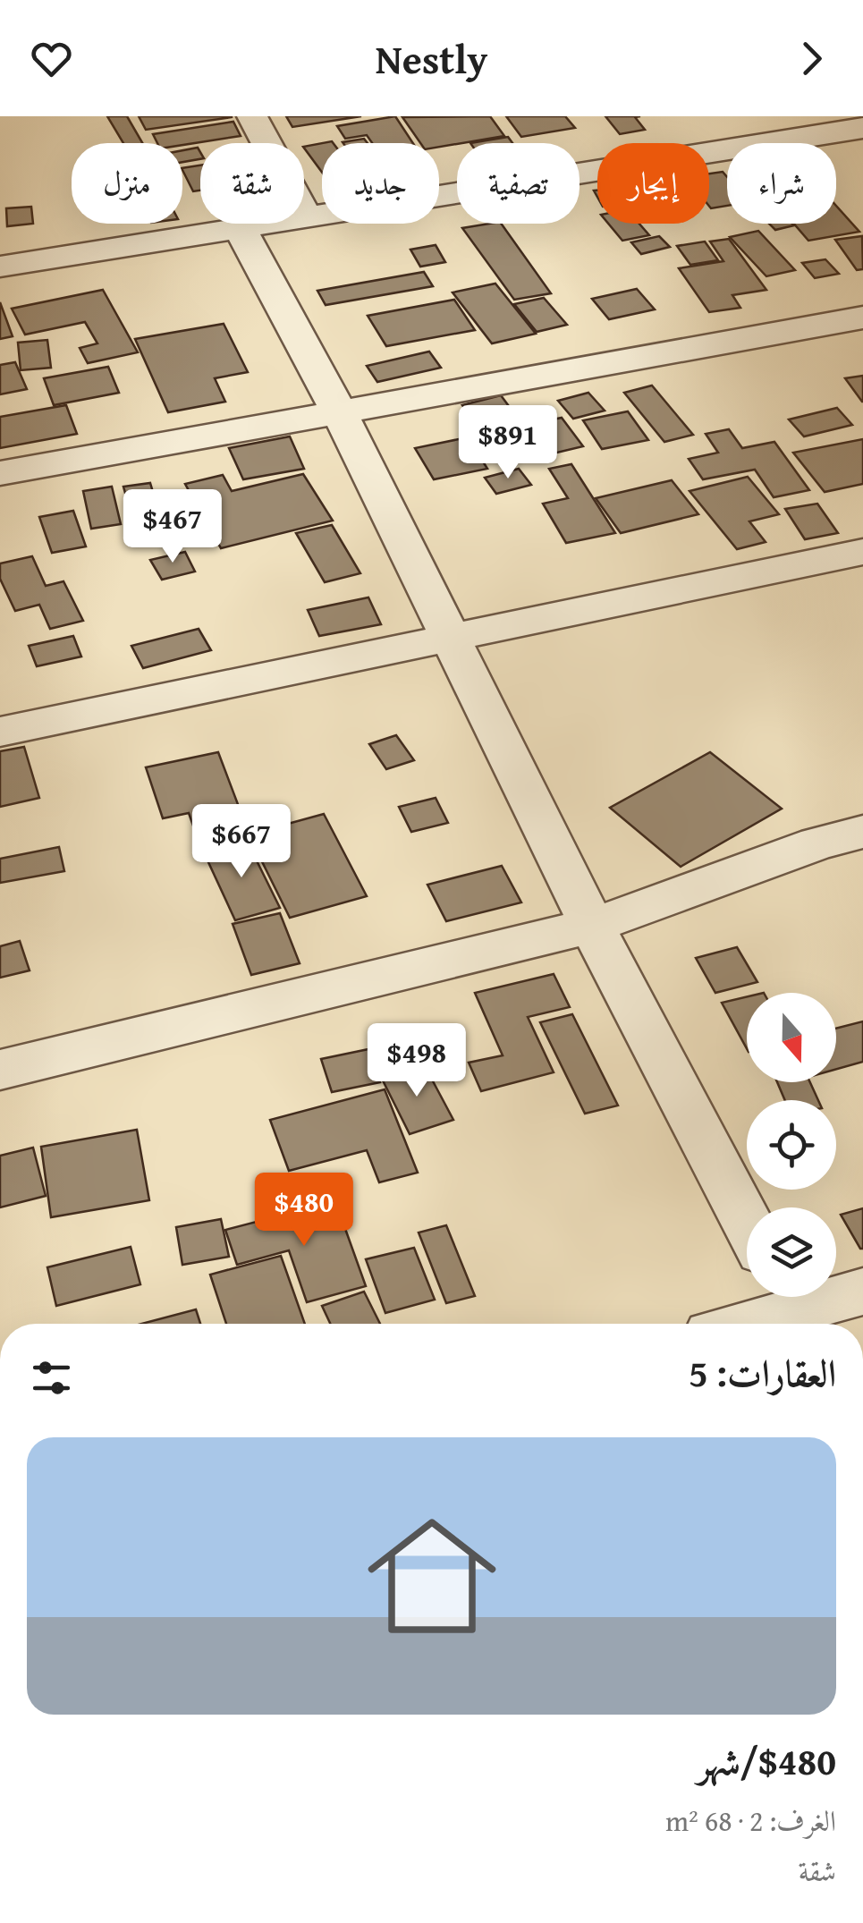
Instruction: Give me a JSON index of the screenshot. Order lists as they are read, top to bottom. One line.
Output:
{"north":"bottom","page":{"header":"Nestly","chip":["شراء","إيجار","تصفية","جديد","شقة","منزل"],"price":["$891","$467","$667","$498","$480"],"heading":"العقارات: 5","list":[{"name":"$480/شهر","note":"الغرف: 2 · 68 m² · شقة"}]}}
